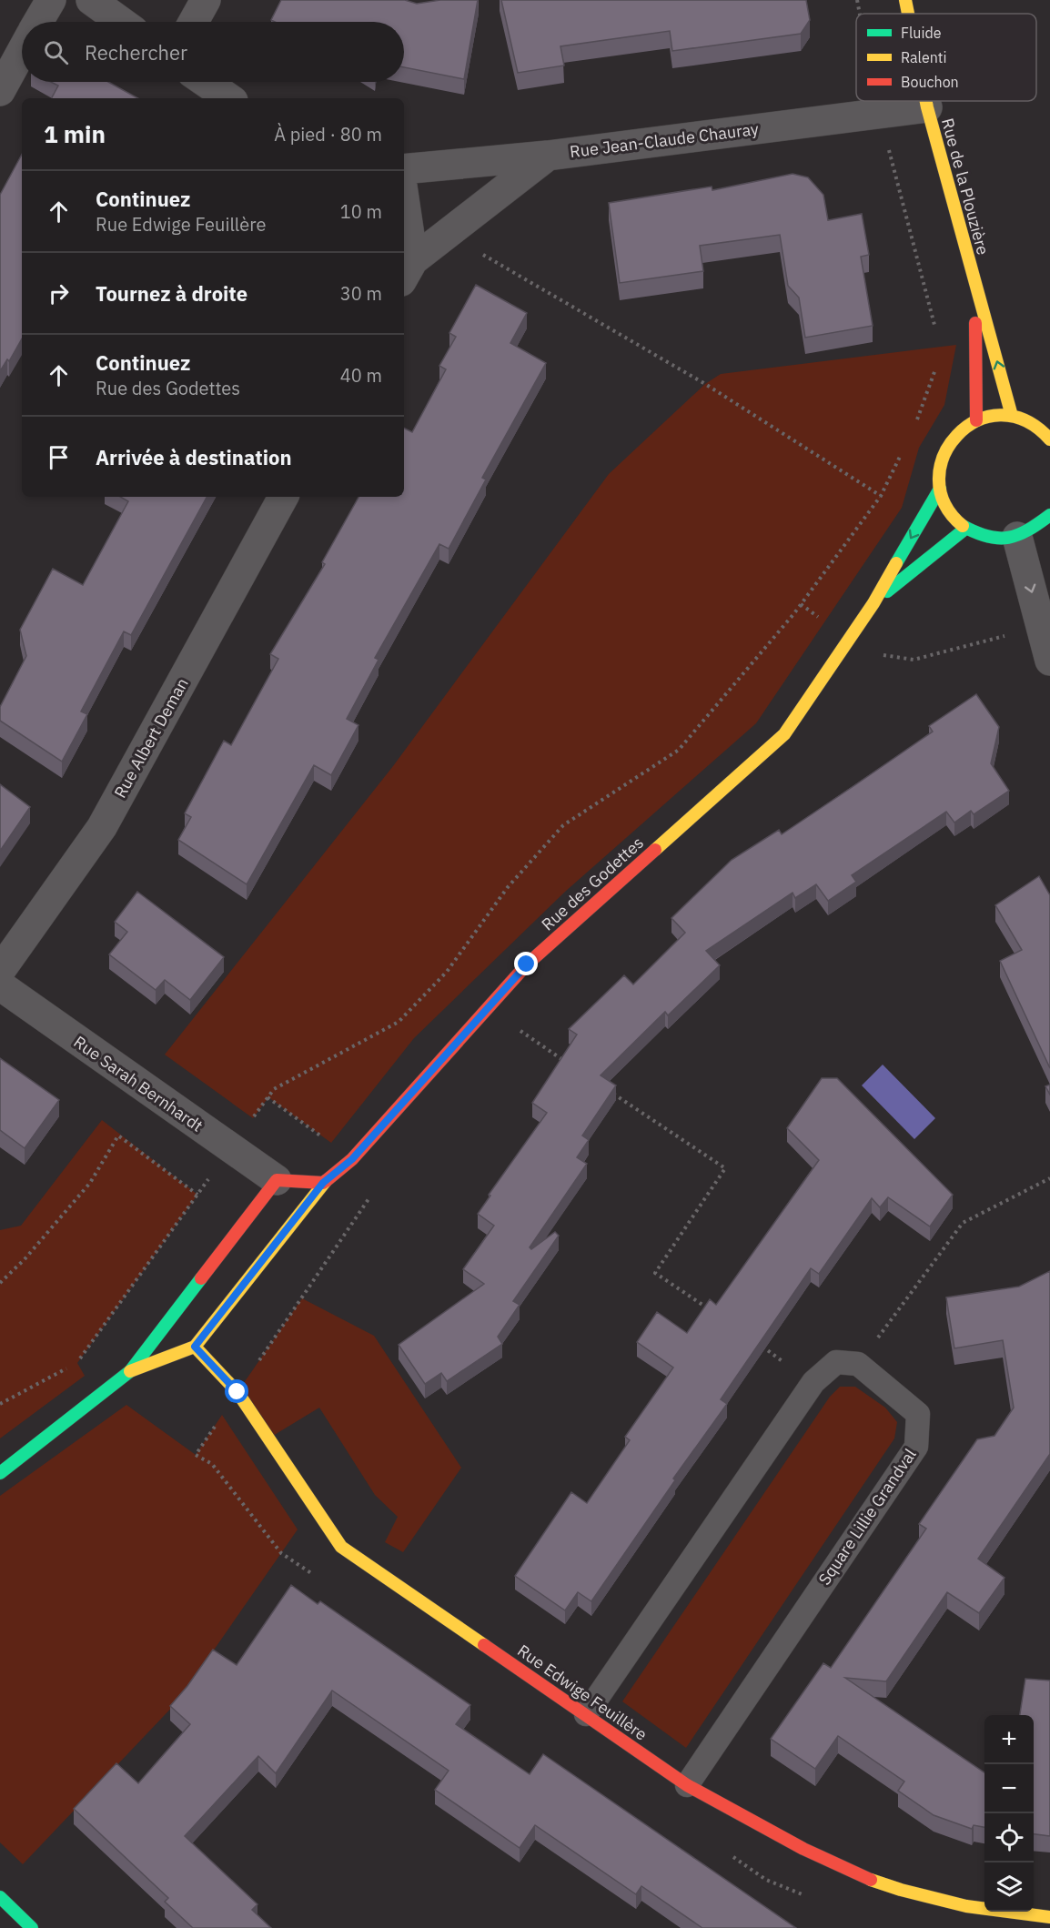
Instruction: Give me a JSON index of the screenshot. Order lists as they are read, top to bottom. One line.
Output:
{"streets":{"street":["Rue Jean-Claude Chauray","Rue de la Plouzière","Rue Albert Deman","Rue des Godettes","Rue Sarah Bernhardt","Rue Edwige Feuillère"],"lane":["Square Lillie Grandval"]},"crossings":[["Rue Jean-Claude Chauray","Rue de la Plouzière"],["Rue des Godettes","Rue Edwige Feuillère"],["Square Lillie Grandval","Rue Edwige Feuillère"]],"legend":["Fluide","Ralenti","Bouchon"],"page":{"search":"Rechercher","heading":["1 min","À pied · 80 m"],"list":[["Continuez","Rue Edwige Feuillère","10 m"],["Tournez à droite","30 m"],["Continuez","Rue des Godettes","40 m"],"Arrivée à destination"],"map_buttons":["+","−"]}}
